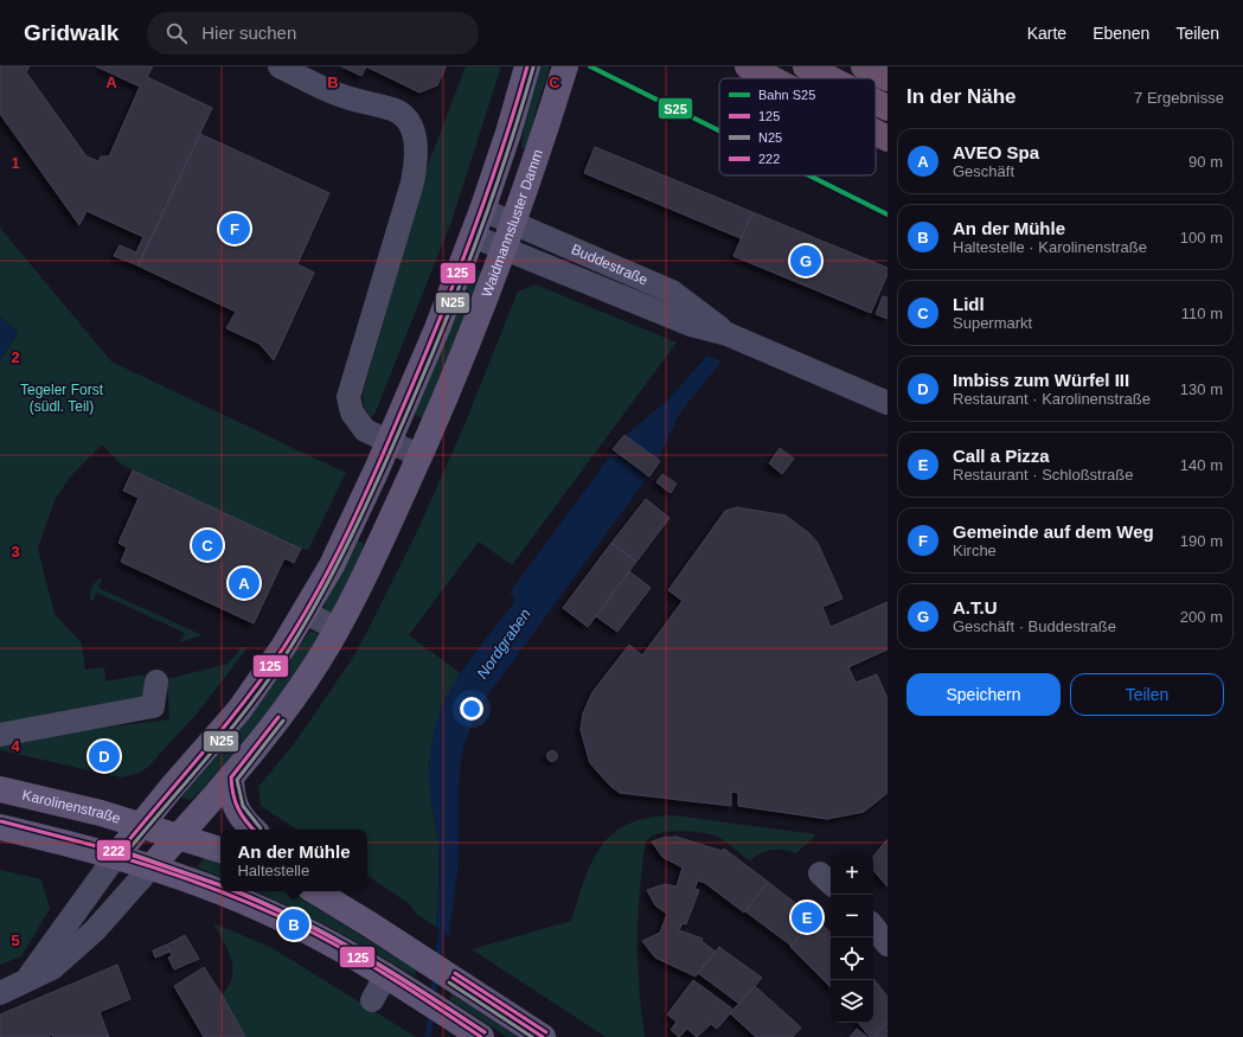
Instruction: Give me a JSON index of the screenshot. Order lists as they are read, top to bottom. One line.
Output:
{"streets":{"main road":["Waidmannsluster Damm","Karolinenstraße"],"street":["Buddestraße"]},"crossings":[["Waidmannsluster Damm","Buddestraße"],["Waidmannsluster Damm","Karolinenstraße"]],"water":["Nordgraben"],"parks":["Tegeler Forst (südl. Teil)"],"lines":["rail line S25","transit line 125","transit line N25","transit line 222"],"legend":["Bahn S25","125","N25","222"],"page":{"header":"Gridwalk","search":"Hier suchen","nav":["Karte","Ebenen","Teilen"],"heading":["In der Nähe","7 Ergebnisse"],"list":[{"mark":"A","name":"AVEO Spa","note":"Geschäft","value":"90 m"},{"mark":"B","name":"An der Mühle","note":"Haltestelle · Karolinenstraße","value":"100 m"},{"mark":"C","name":"Lidl","note":"Supermarkt","value":"110 m"},{"mark":"D","name":"Imbiss zum Würfel III","note":"Restaurant · Karolinenstraße","value":"130 m"},{"mark":"E","name":"Call a Pizza","note":"Restaurant · Schloßstraße","value":"140 m"},{"mark":"F","name":"Gemeinde auf dem Weg","note":"Kirche","value":"190 m"},{"mark":"G","name":"A.T.U","note":"Geschäft · Buddestraße","value":"200 m"}],"pins":["F","G","C","A","D","E","B"],"buttons":["Speichern","Teilen"],"popup":["An der Mühle","Haltestelle"],"map_buttons":["+","−"]},"grid":{"columns":["A","B","C"],"rows":["1","2","3","4","5"]}}
